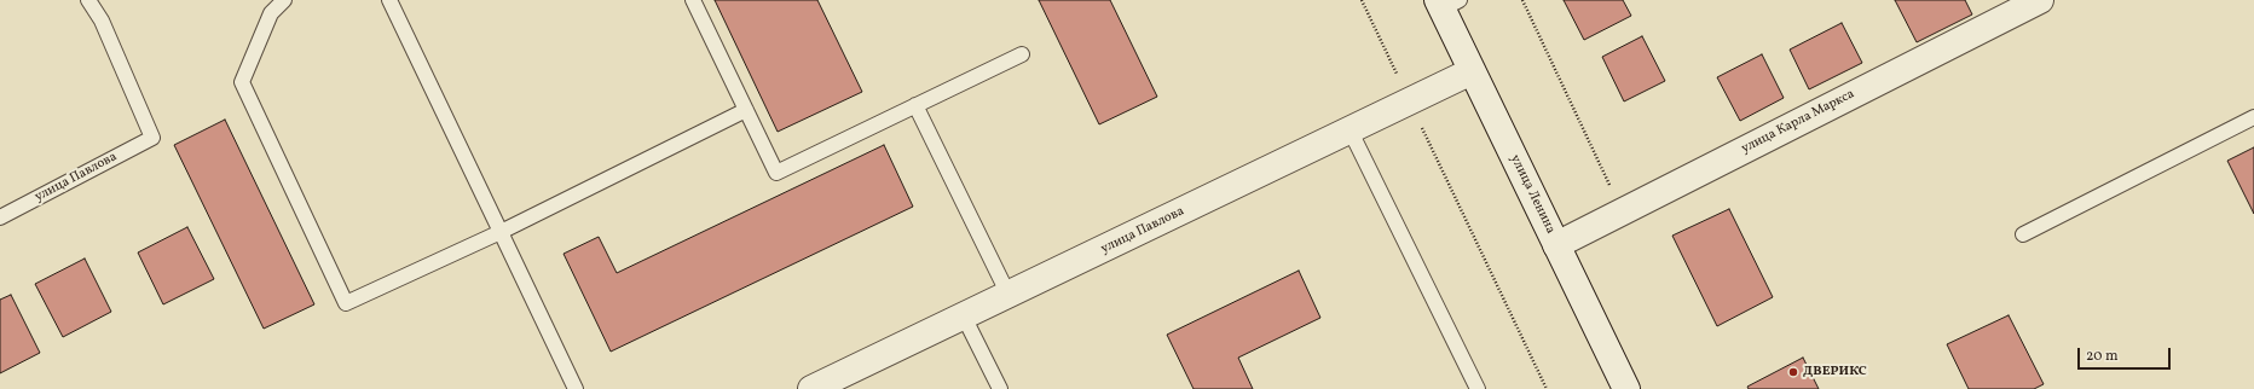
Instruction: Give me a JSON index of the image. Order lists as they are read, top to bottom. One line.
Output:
{"streets":{"street":["улица Карла Маркса","улица Павлова","улица Ленина"]},"crossings":[["улица Карла Маркса","улица Ленина"],["улица Павлова","улица Ленина"]],"places":["ДВЕРИКС"],"scale_bar":"20 m"}
